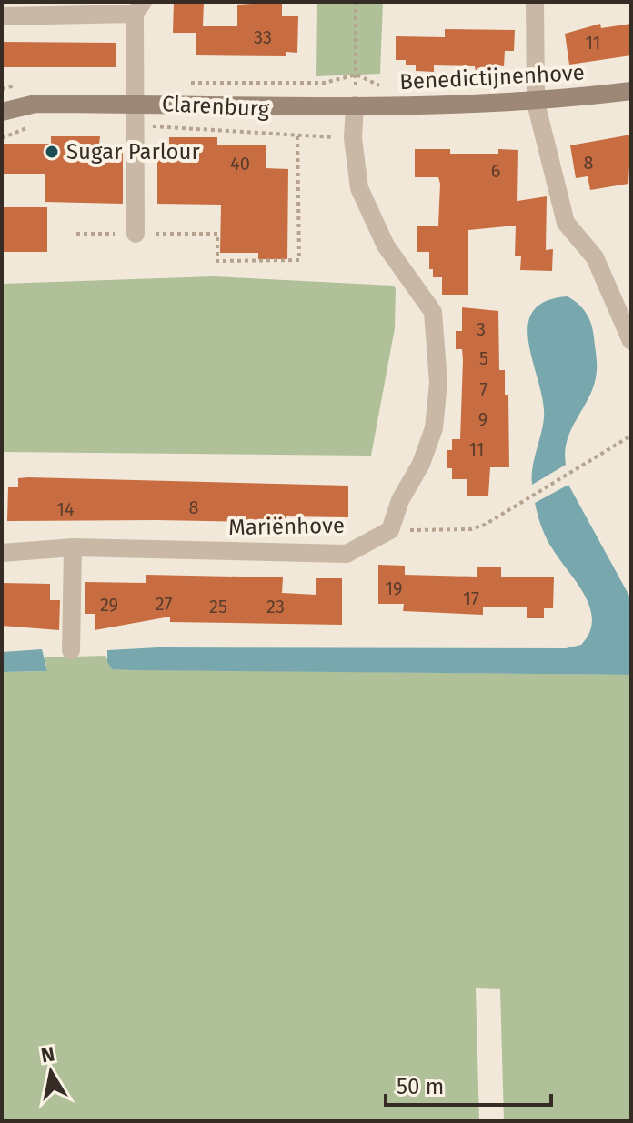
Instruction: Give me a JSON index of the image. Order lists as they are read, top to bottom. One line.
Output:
{"streets":{"street":["Benedictijnenhove","Clarenburg","Mariënhove"]},"crossings":[["Benedictijnenhove","Clarenburg"]],"places":["Sugar Parlour"],"house_numbers":["33","11","8","40","6","3","5","7","9","11","8","14","19","17","27","29","25","23"],"scale_bar":"50 m","north":"top"}
